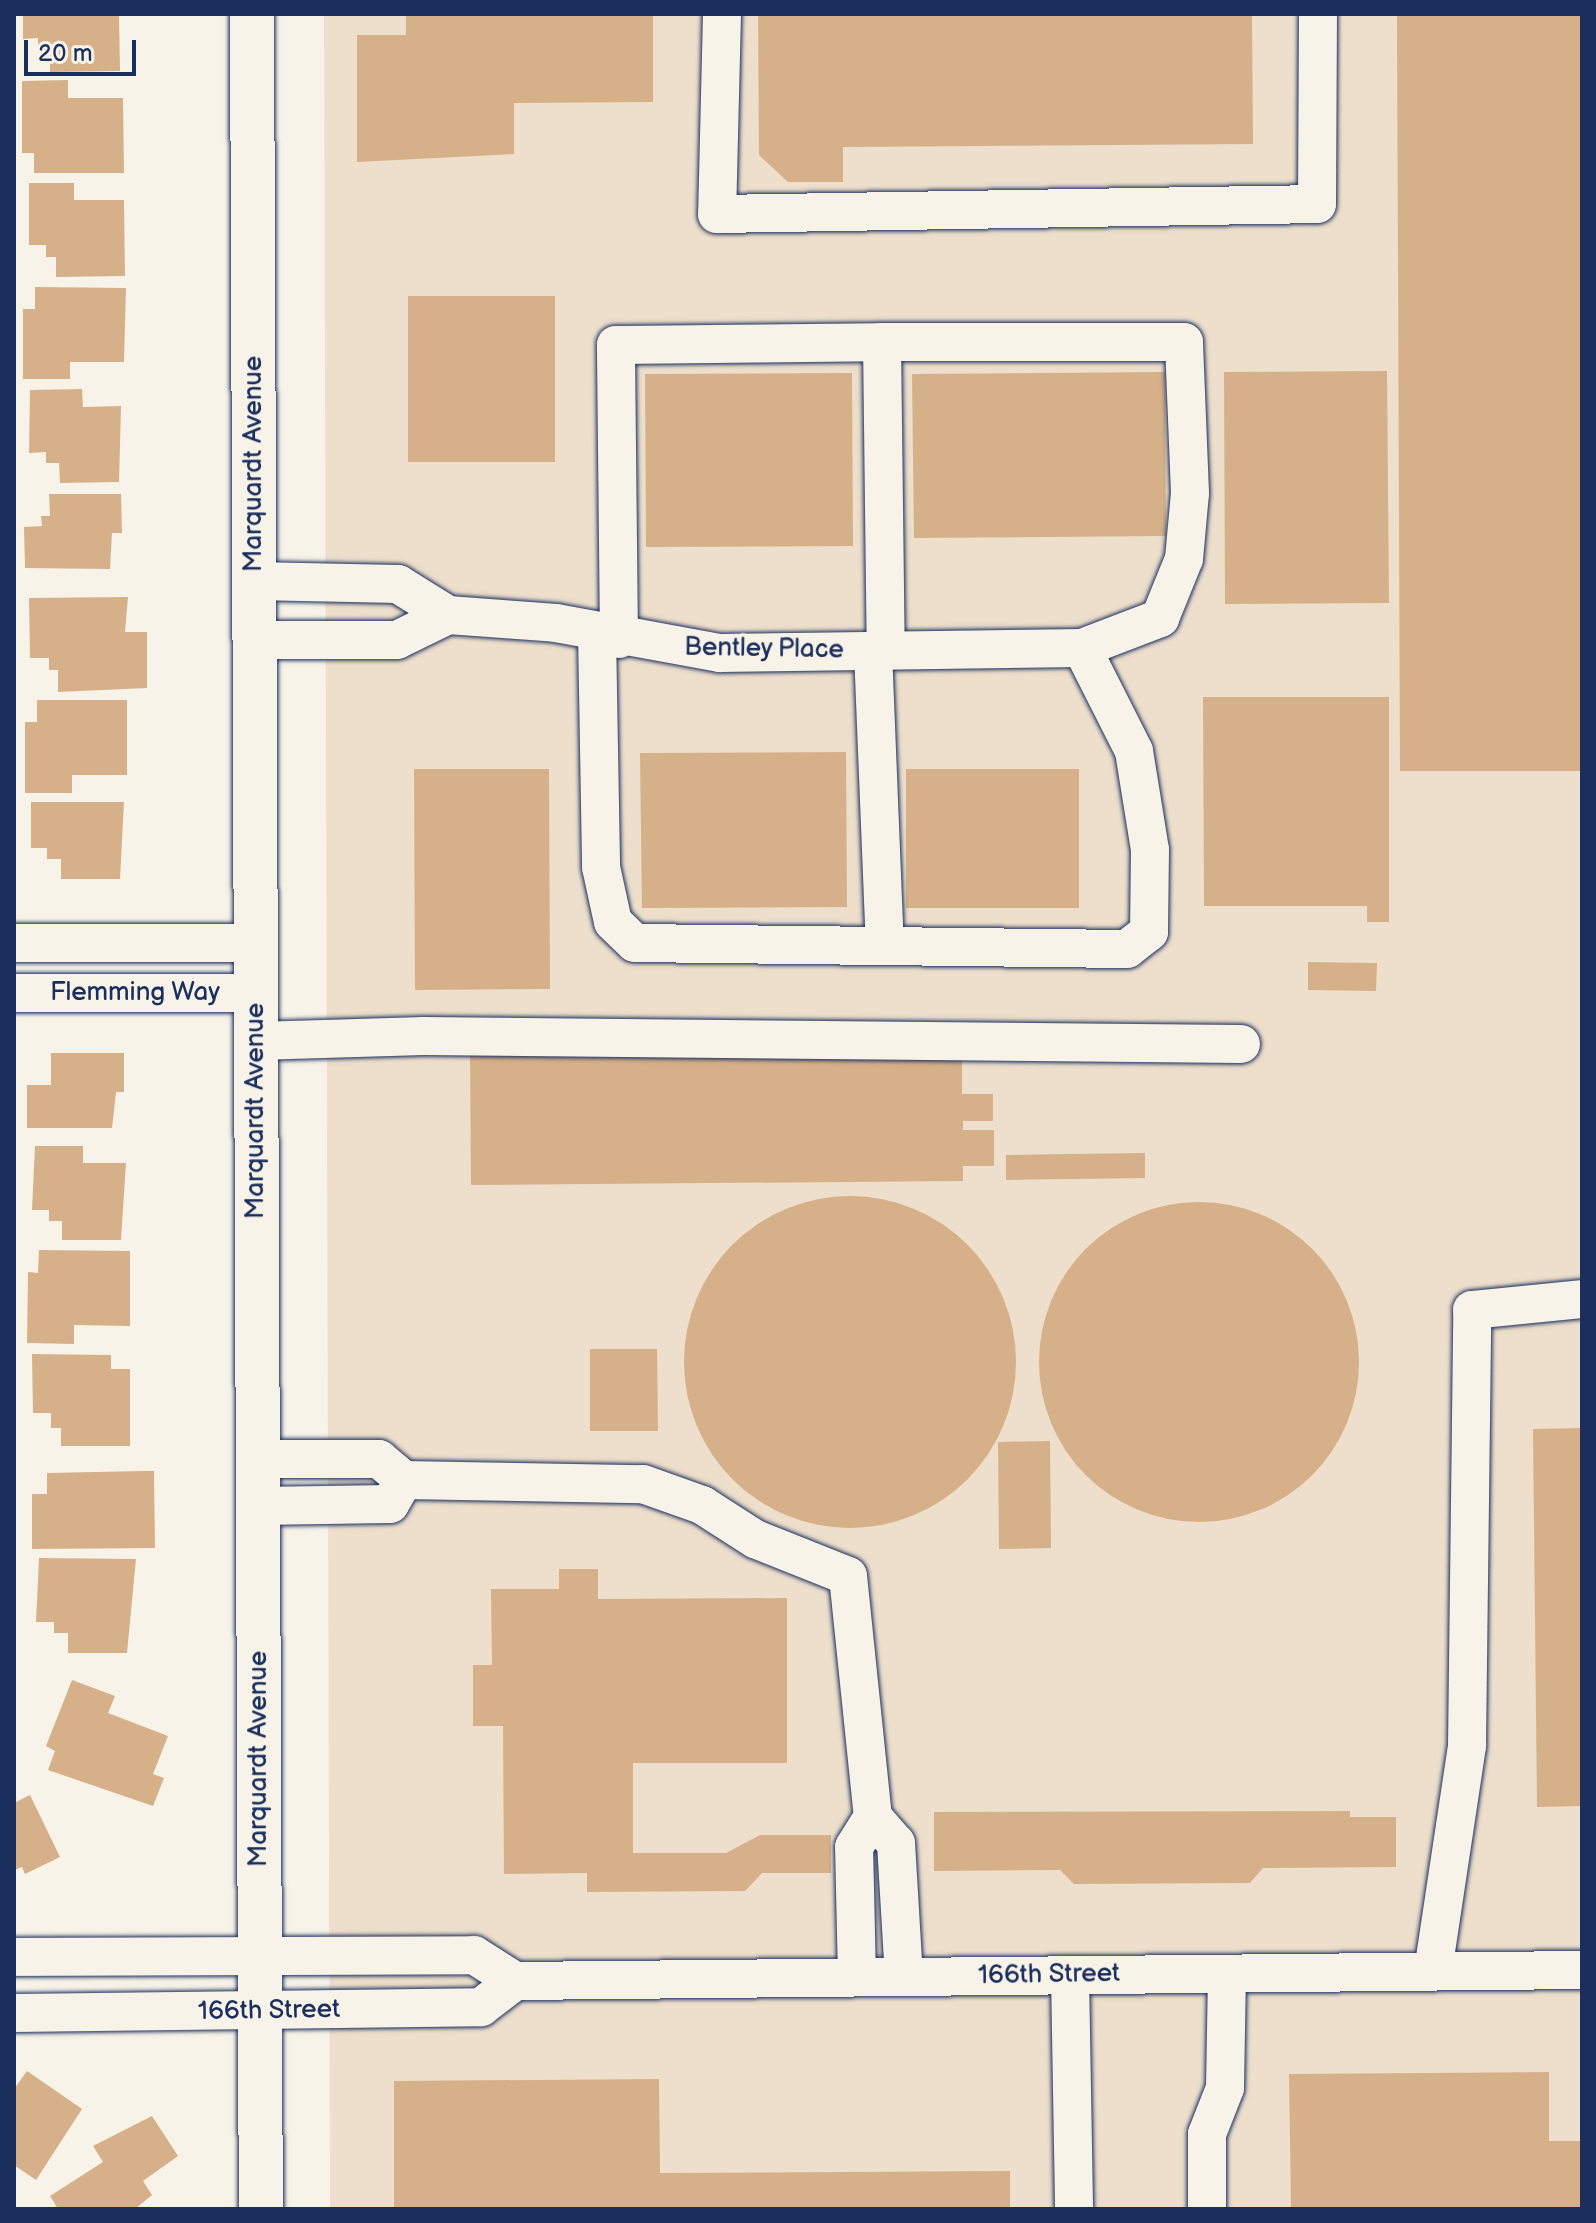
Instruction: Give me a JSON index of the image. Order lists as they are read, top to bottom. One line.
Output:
{"streets":{"main road":["Marquardt Avenue"],"street":["Bentley Place","Flemming Way","166th Street"]},"crossings":[["Marquardt Avenue","Bentley Place"],["Marquardt Avenue","Flemming Way"],["Marquardt Avenue","166th Street"]],"scale_bar":"20 m"}
